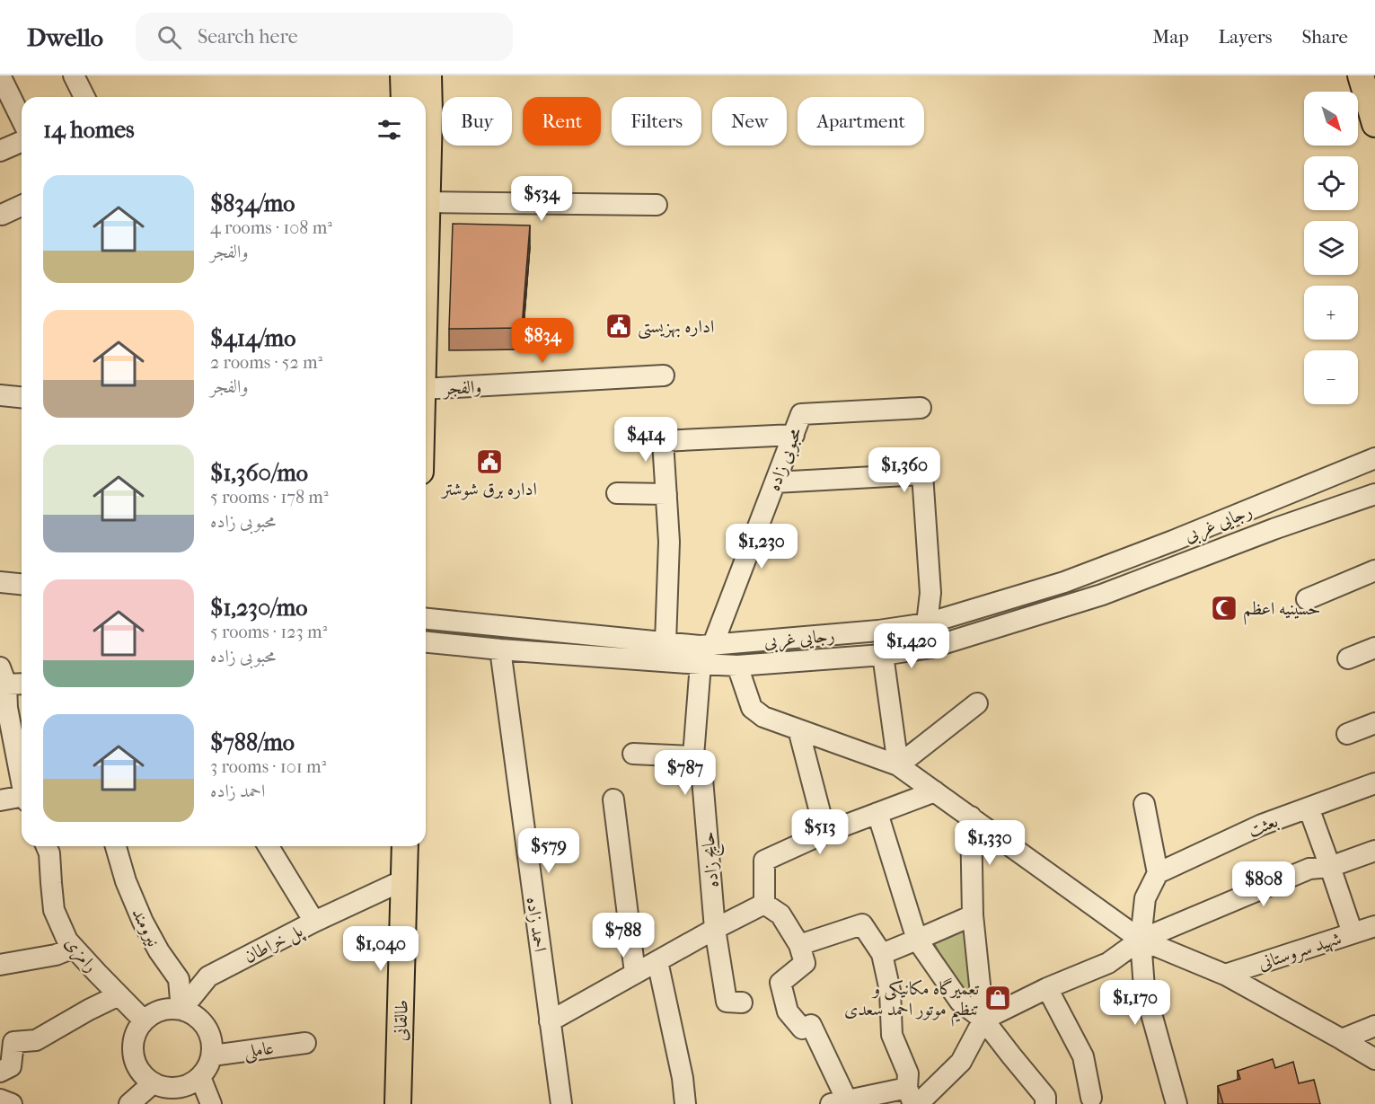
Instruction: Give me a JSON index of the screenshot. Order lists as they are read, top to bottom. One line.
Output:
{"streets":{"main road":["طالقانی"],"street":["والفجر","محبوبی زاده","رجایی غربی","بعثت","حایج زاده","احمد زاده","نیرومند","پل خراطان","شهید سروستانی","رامزی","عاملی"]},"crossings":[["محبوبی زاده","رجایی غربی"],["رجایی غربی","حایج زاده"],["رجایی غربی","احمد زاده"],["نیرومند","پل خراطان"],["نیرومند","رامزی"],["نیرومند","عاملی"],["پل خراطان","رامزی"],["پل خراطان","طالقانی"],["پل خراطان","عاملی"],["رامزی","عاملی"]],"places":{"public building":["اداره بهزیستی","اداره برق شوشتر"],"mosque":["حسینیه اعظم"],"shop":["تعمیرگاه مکانیکی و تنظیم موتور احمد سعدی"]},"north":"bottom right","page":{"header":"Dwello","search":"Search here","nav":["Map","Layers","Share"],"map_buttons":["+","−"],"chip":["Buy","Rent","Filters","New","Apartment"],"heading":"14 homes","list":[{"name":"$834/mo","note":"4 rooms · 108 m² · والفجر"},{"name":"$414/mo","note":"2 rooms · 52 m² · والفجر"},{"name":"$1,360/mo","note":"5 rooms · 178 m² · محبوبی زاده"},{"name":"$1,230/mo","note":"5 rooms · 123 m² · محبوبی زاده"},{"name":"$788/mo","note":"3 rooms · 101 m² · احمد زاده"}],"price":["$534","$834","$414","$1,360","$1,230","$1,420","$787","$513","$1,330","$579","$808","$788","$1,040","$1,170"]}}
